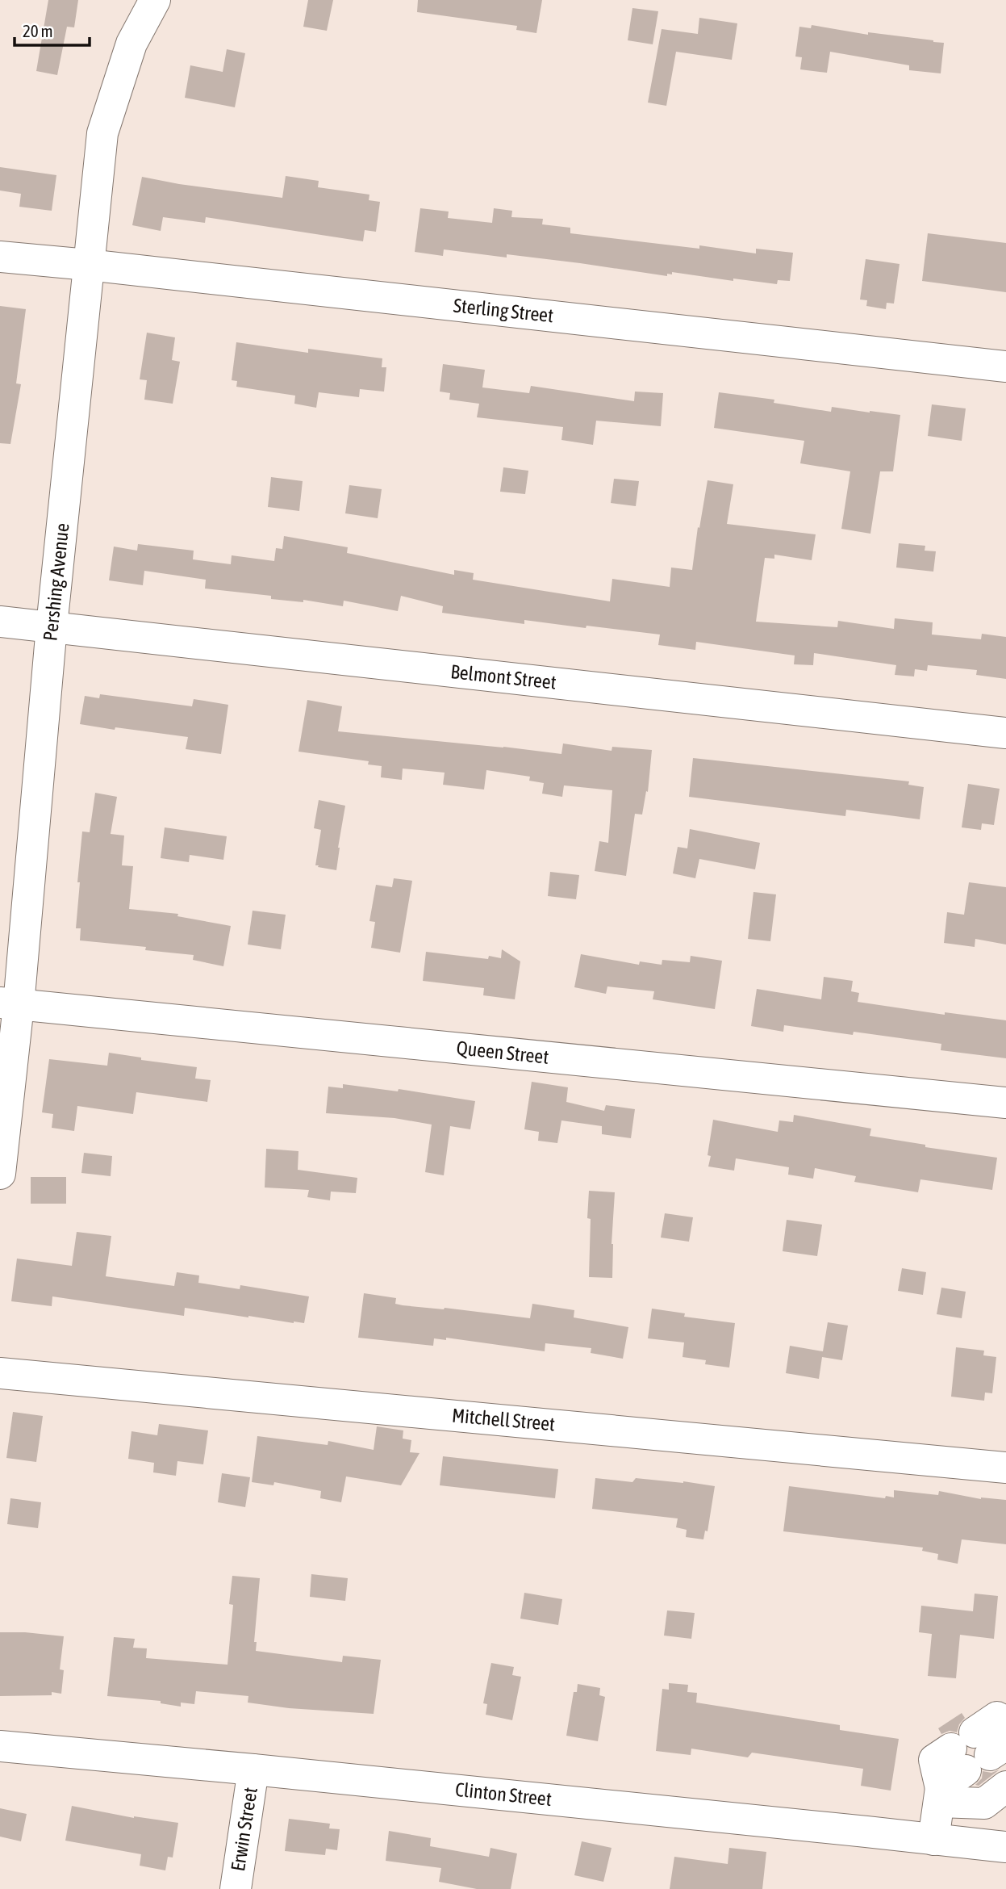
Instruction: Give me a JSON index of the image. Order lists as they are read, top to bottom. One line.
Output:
{"streets":{"street":["Sterling Street","Pershing Avenue","Belmont Street","Queen Street","Mitchell Street","Clinton Street","Erwin Street"]},"crossings":[["Sterling Street","Pershing Avenue"],["Pershing Avenue","Belmont Street"],["Pershing Avenue","Queen Street"],["Clinton Street","Erwin Street"]],"scale_bar":"20 m"}
